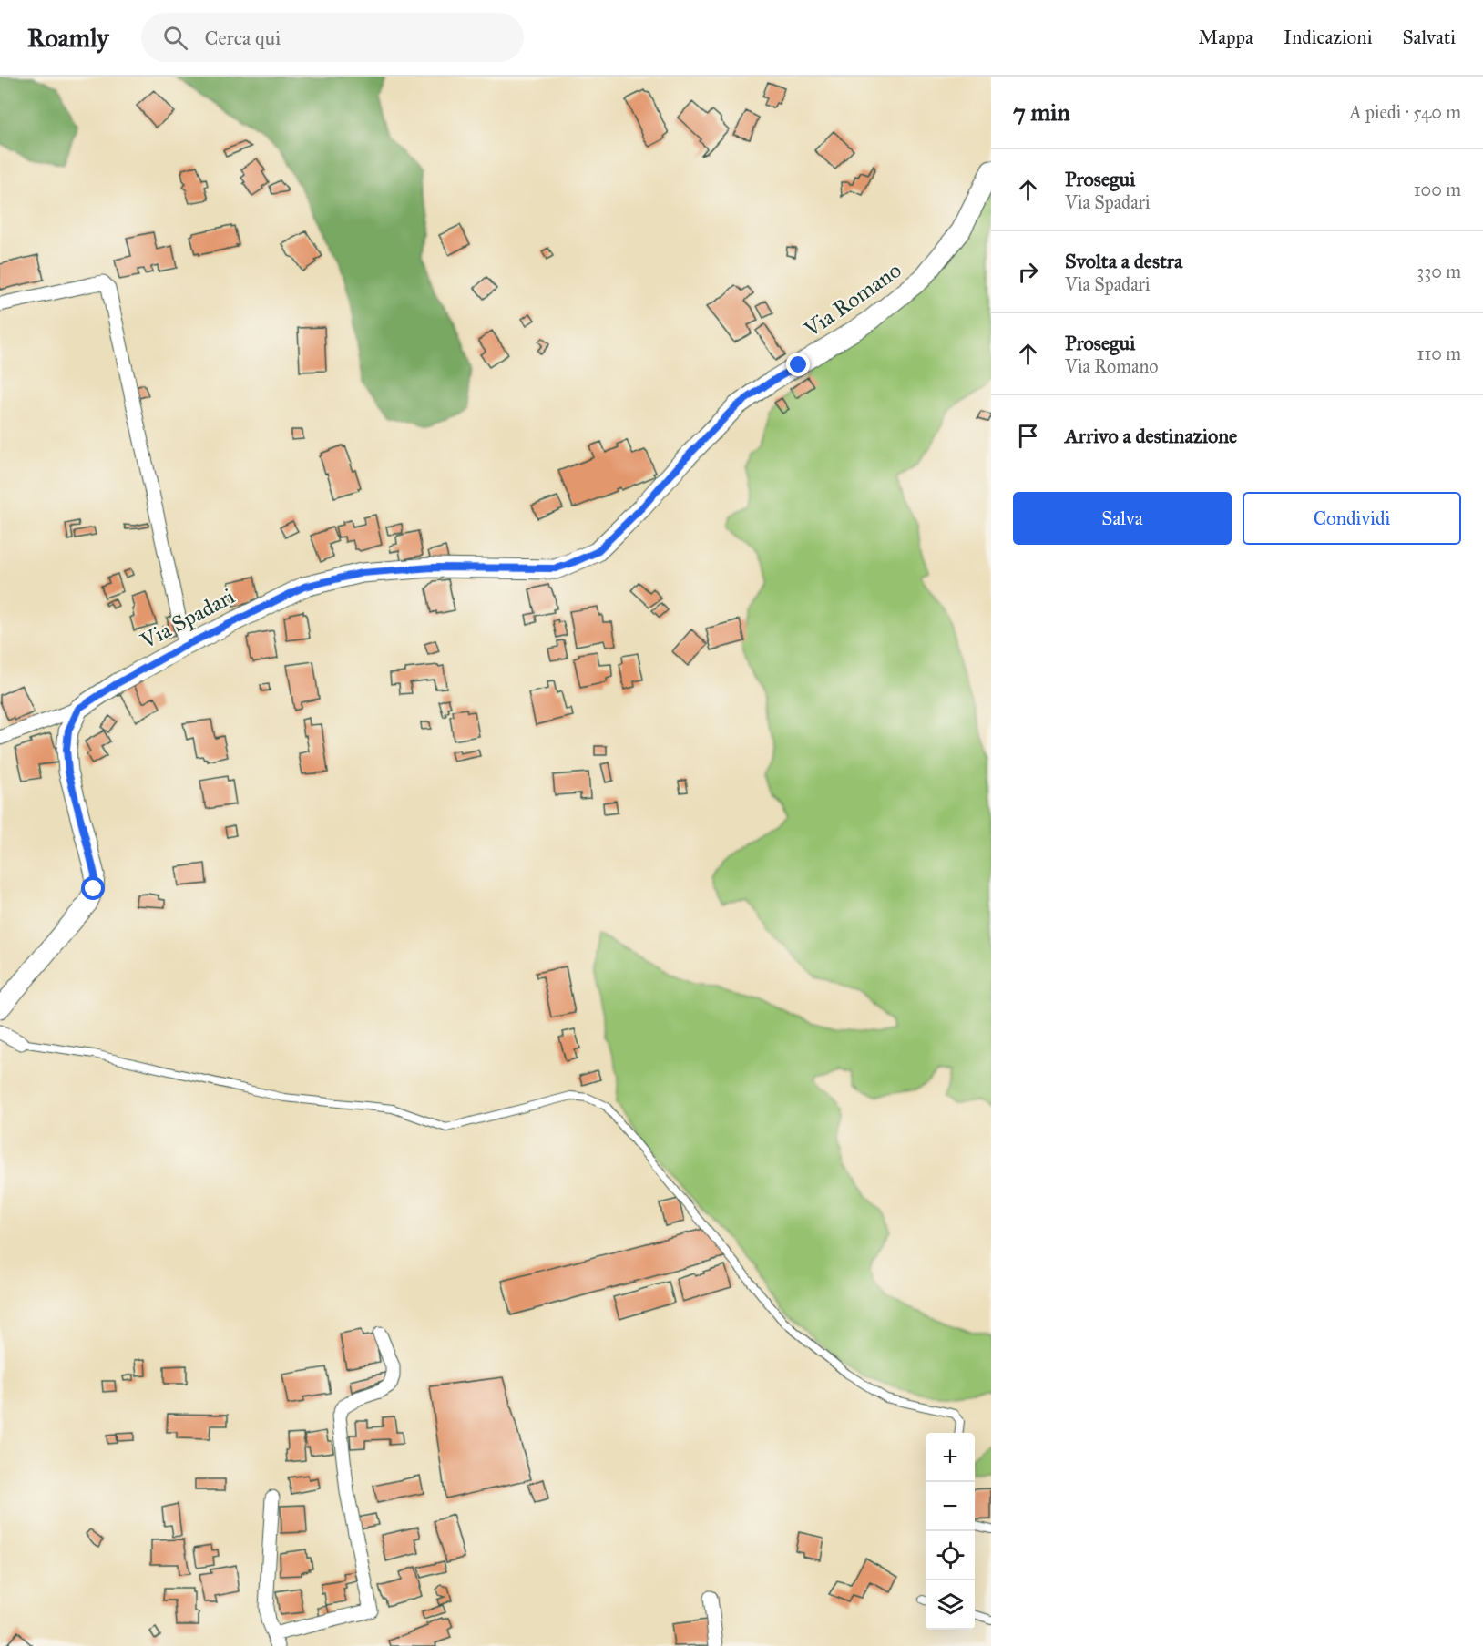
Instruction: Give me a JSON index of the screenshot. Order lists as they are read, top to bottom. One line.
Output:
{"streets":{"street":["Via Romano","Via Spadari"]},"crossings":[["Via Romano","Via Spadari"]],"page":{"header":"Roamly","search":"Cerca qui","nav":["Mappa","Indicazioni","Salvati"],"heading":["7 min","A piedi · 540 m"],"list":[["Prosegui","Via Spadari","100 m"],["Svolta a destra","Via Spadari","330 m"],["Prosegui","Via Romano","110 m"],"Arrivo a destinazione"],"buttons":["Salva","Condividi"],"map_buttons":["+","−"]}}
